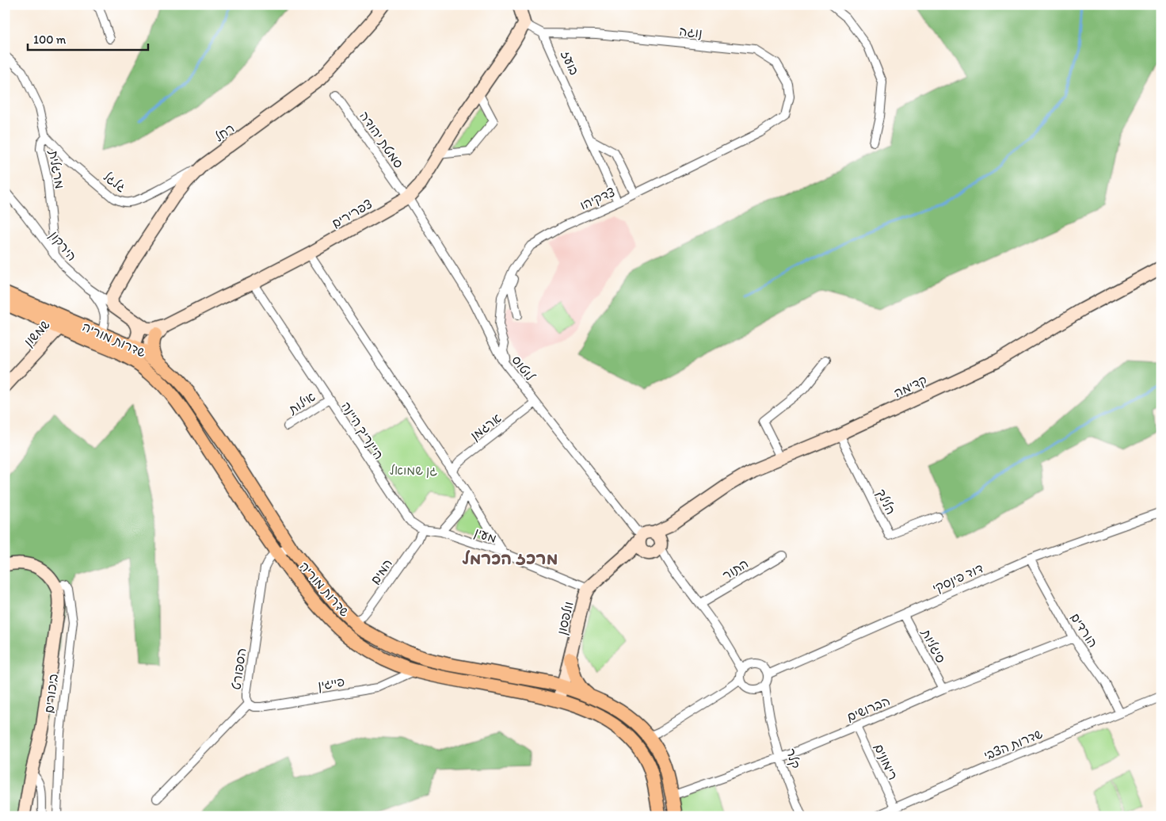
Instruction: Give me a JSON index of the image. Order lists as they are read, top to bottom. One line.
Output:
{"streets":{"main road":["שדרות מוריה"],"street":["נוגה","בועז","רחל","סמטת יהודה","מרגלית","גלגל","צדקיהו","צפרירים","הירקון","שמשון","לוטוס","קדימה","אילות","ארגמן","היינריך היינה","הלילך","מעין","התור","המים","דוד פינסקי","וולפסון","הורדים","סיגליות","הספורט","פייגין","ביכורים","הברושים","שדרות הצבי","קלר","רימונים"]},"crossings":[["נוגה","בועז"],["נוגה","צדקיהו"],["בועז","צדקיהו"],["רחל","גלגל"],["רחל","הירקון"],["סמטת יהודה","צפרירים"],["סמטת יהודה","לוטוס"],["מרגלית","גלגל"],["מרגלית","הירקון"],["צדקיהו","לוטוס"],["צפרירים","שדרות מוריה"],["צפרירים","לוטוס"],["צפרירים","היינריך היינה"],["שמשון","שדרות מוריה"],["שדרות מוריה","המים"],["שדרות מוריה","וולפסון"],["שדרות מוריה","הספורט"],["שדרות מוריה","פייגין"],["שדרות מוריה","הברושים"],["לוטוס","קדימה"],["לוטוס","ארגמן"],["לוטוס","וולפסון"],["קדימה","הלילך"],["קדימה","וולפסון"],["אילות","היינריך היינה"],["היינריך היינה","מעין"],["היינריך היינה","המים"],["מעין","וולפסון"],["דוד פינסקי","הורדים"],["דוד פינסקי","סיגליות"],["דוד פינסקי","קלר"],["הורדים","הברושים"],["הורדים","שדרות הצבי"],["סיגליות","הברושים"],["הספורט","פייגין"],["הברושים","קלר"],["הברושים","רימונים"],["שדרות הצבי","רימונים"]],"districts":["מרכז הכרמל"],"parks":["גן שמואל"],"scale_bar":"100 m"}
